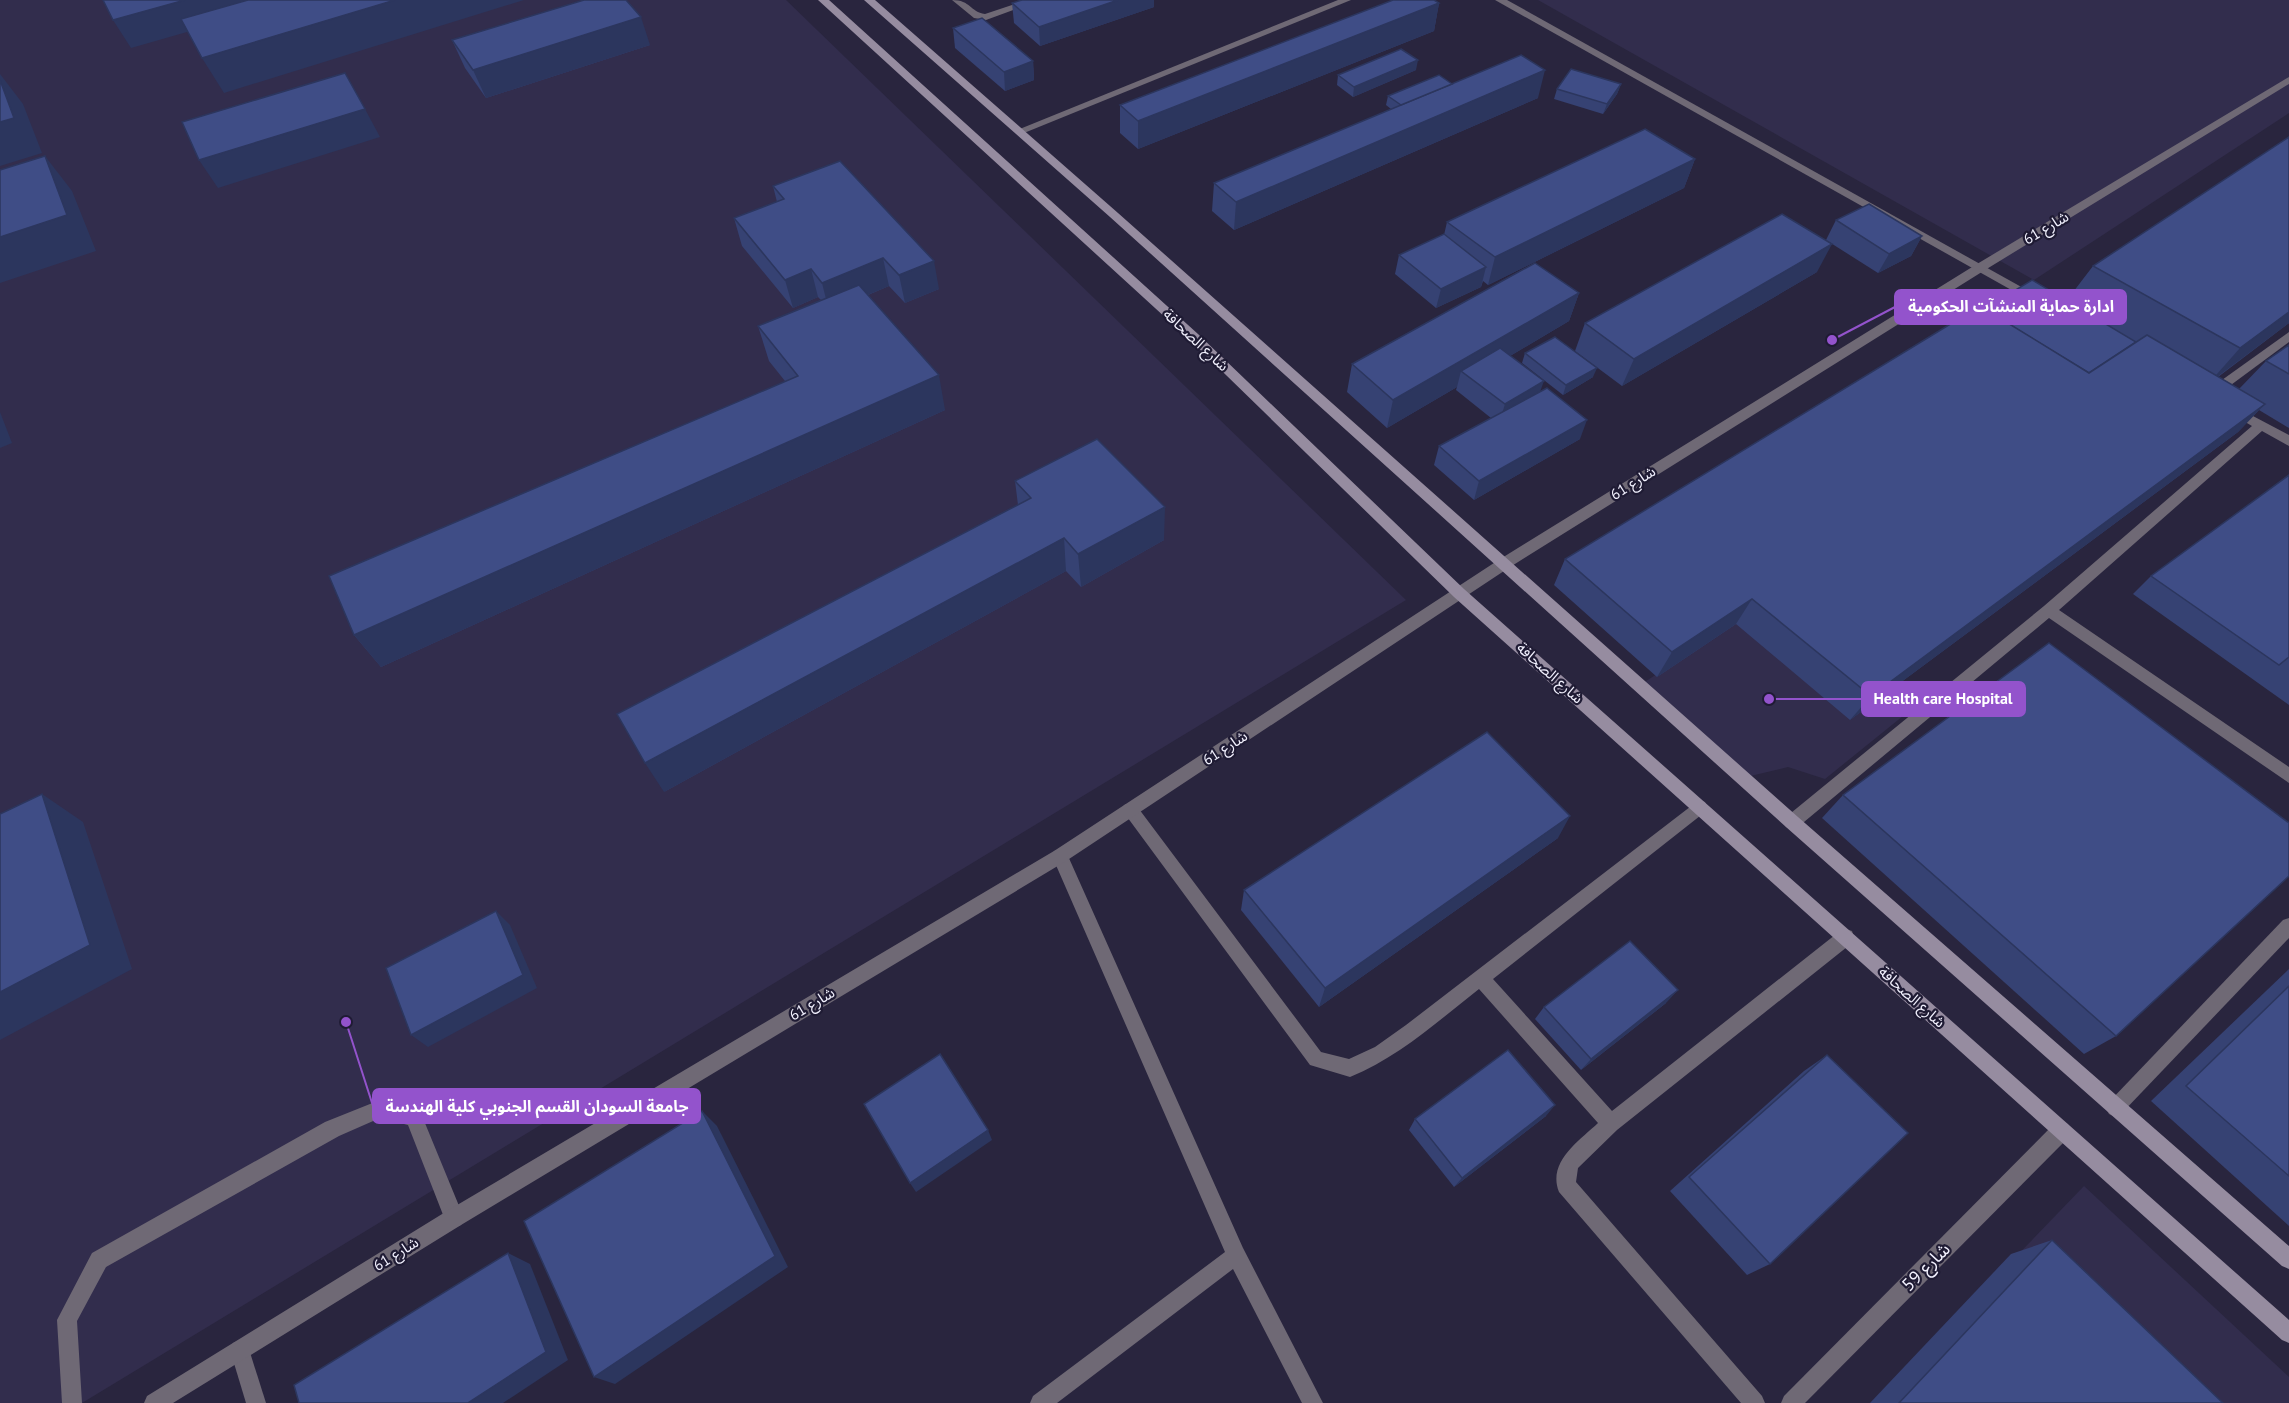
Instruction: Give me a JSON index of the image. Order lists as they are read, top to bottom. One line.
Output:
{"streets":{"main road":["شارع الصحافة"],"street":["شارع 61","شارع 59"]},"crossings":[["شارع 61","شارع الصحافة"],["شارع الصحافة","شارع 59"]],"places":["ادارة حماية المنشآت الحكومية","Health care Hospital","جامعة السودان القسم الجنوبي كلية الهندسة"]}
